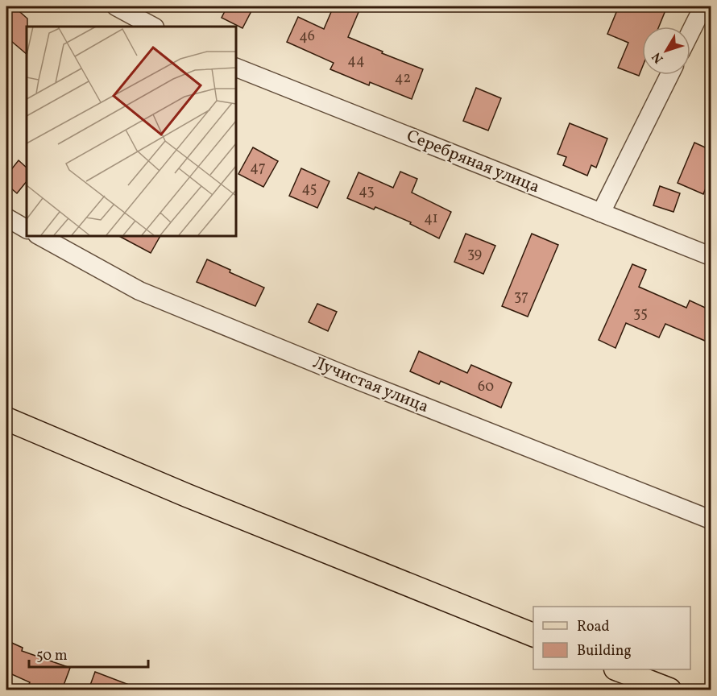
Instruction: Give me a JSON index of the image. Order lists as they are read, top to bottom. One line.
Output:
{"streets":{"street":["Серебряная улица","Лучистая улица"]},"house_numbers":["46","44","42","47","45","43","41","39","37","35","60"],"legend":["Road","Building"],"scale_bar":"50 m","north":"bottom left"}
